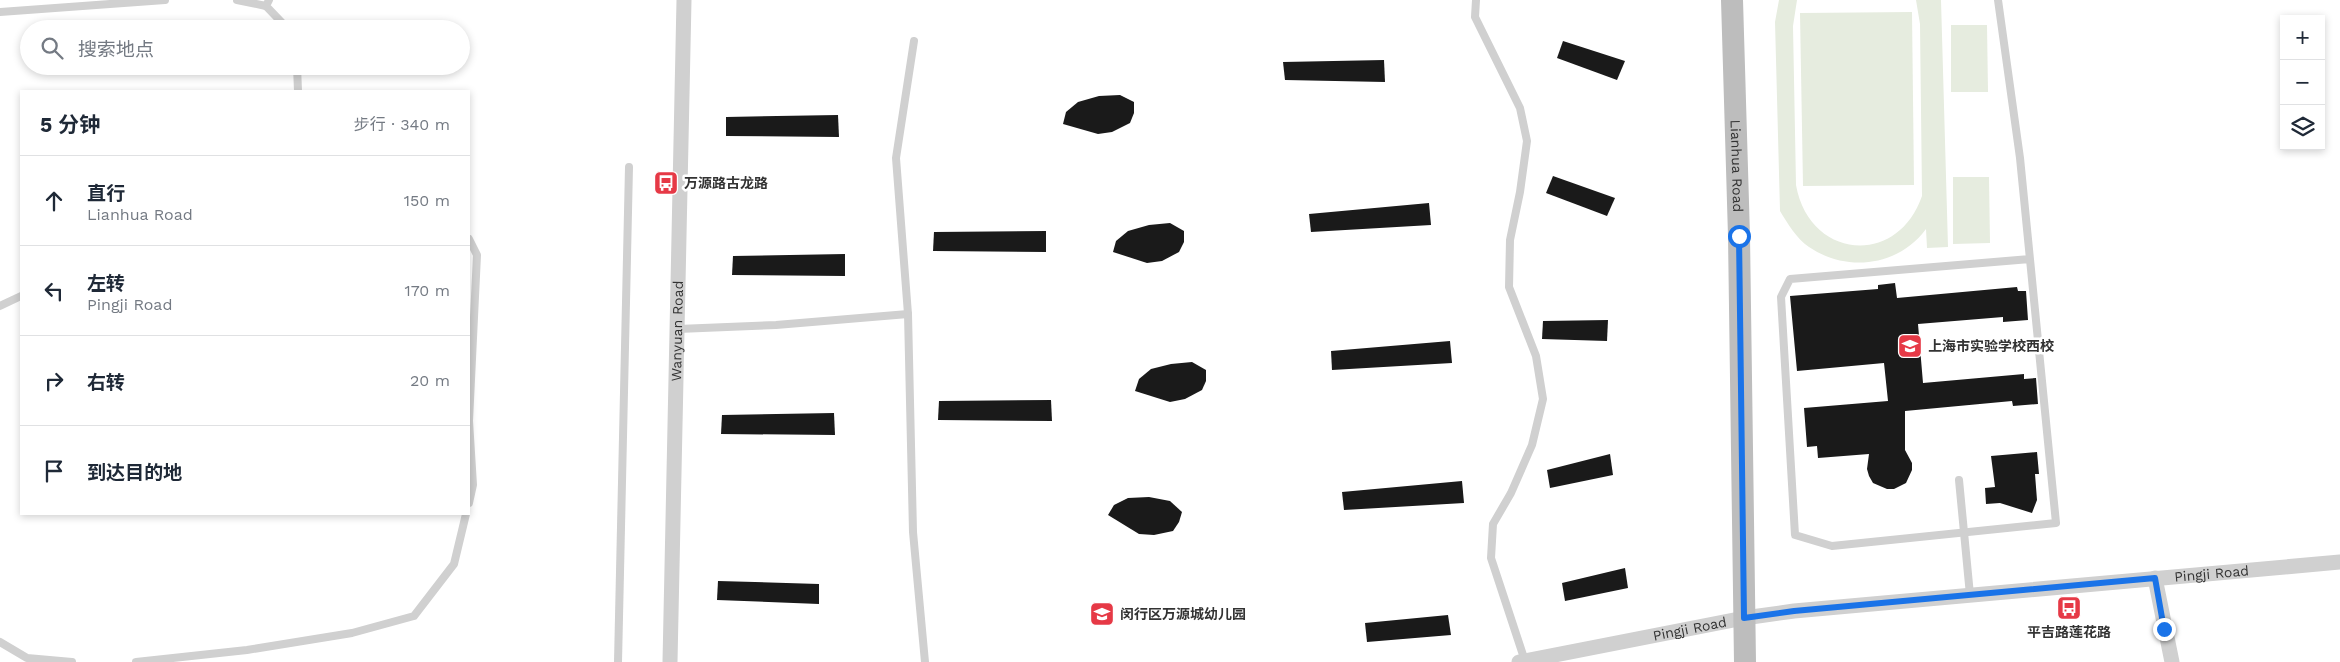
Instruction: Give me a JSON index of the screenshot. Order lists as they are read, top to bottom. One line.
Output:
{"streets":{"main road":["Lianhua Road"],"street":["Wanyuan Road","Pingji Road"]},"crossings":[["Lianhua Road","Pingji Road"]],"places":{"bus stop":["万源路古龙路","平吉路莲花路"],"school or university":["上海市实验学校西校","闵行区万源城幼儿园"]},"page":{"map_buttons":["+","−"],"search":"搜索地点","heading":["5 分钟","步行 · 340 m"],"list":[["直行","Lianhua Road","150 m"],["左转","Pingji Road","170 m"],["右转","20 m"],"到达目的地"]}}
